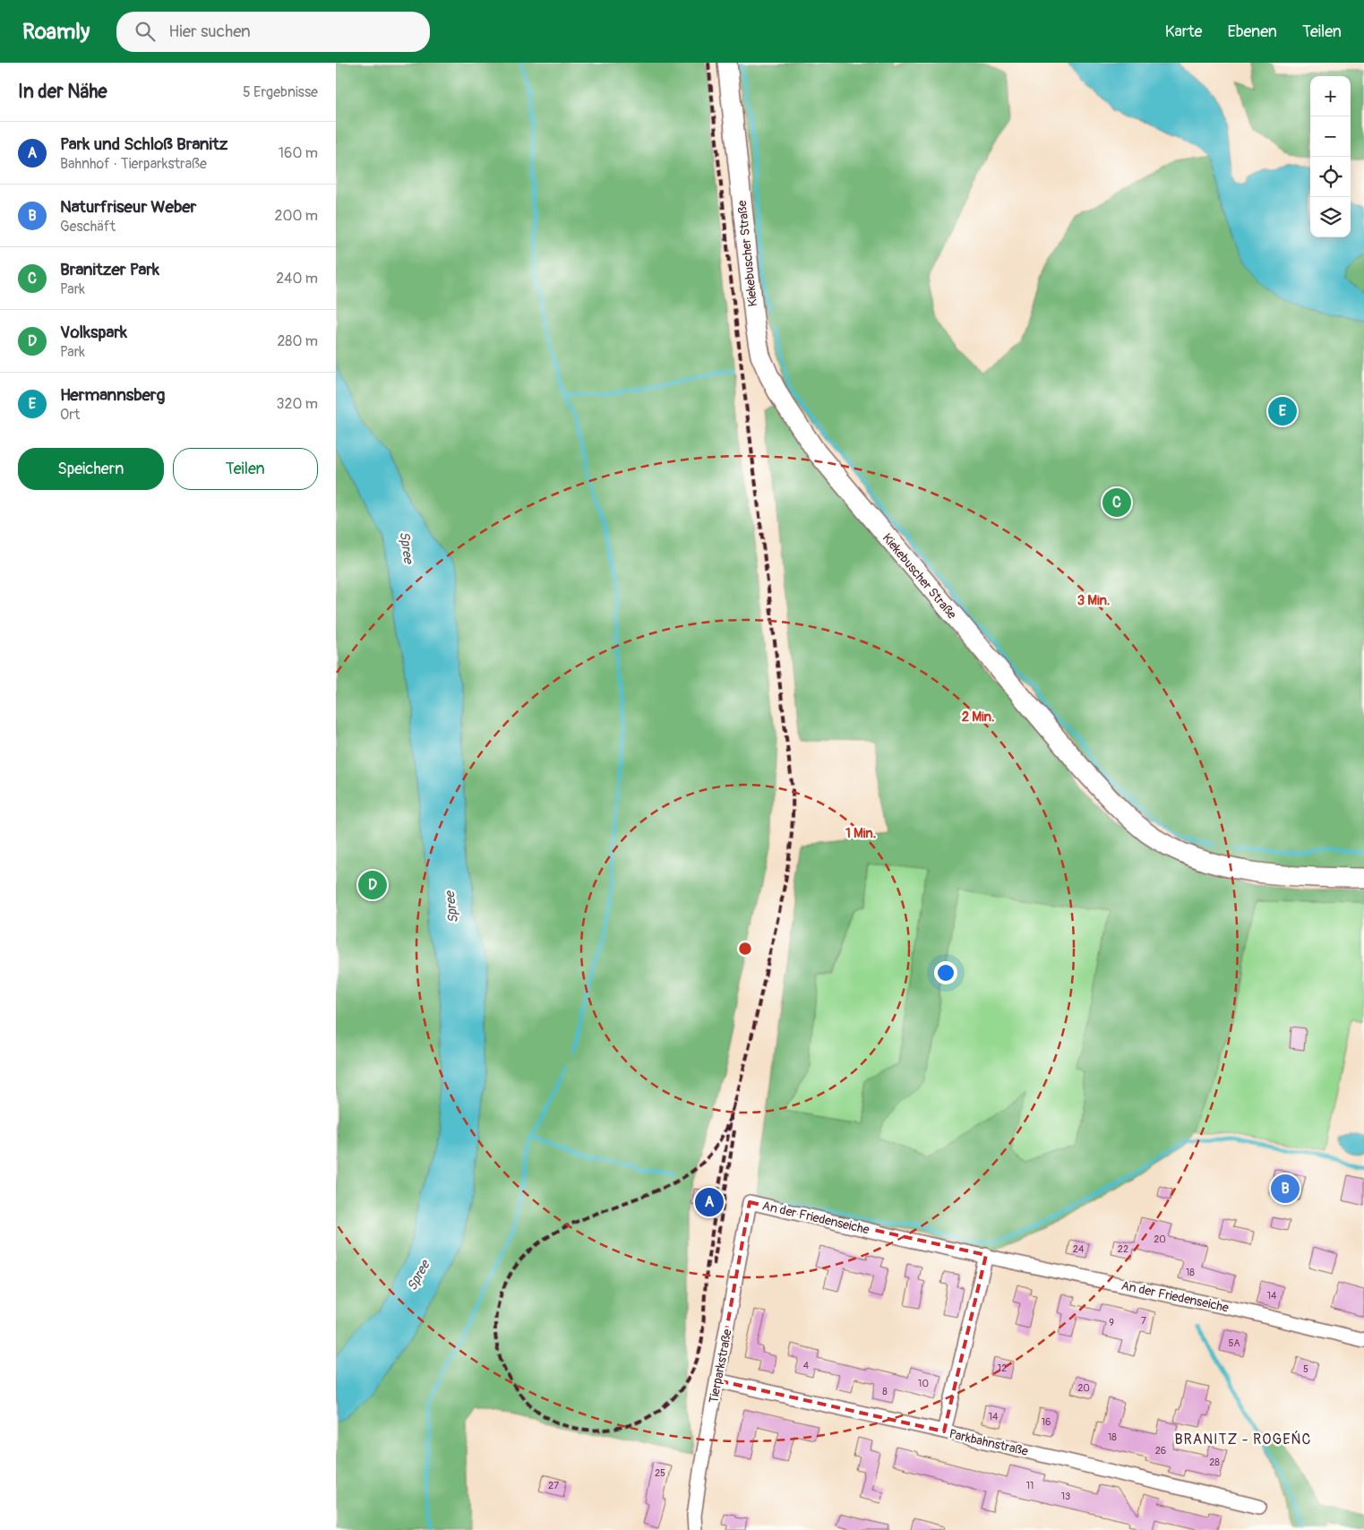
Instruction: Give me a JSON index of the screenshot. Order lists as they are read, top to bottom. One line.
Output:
{"streets":{"street":["Kiekebuscher Straße","An der Friedenseiche","Tierparkstraße","Parkbahnstraße"]},"crossings":[["An der Friedenseiche","Tierparkstraße"],["Tierparkstraße","Parkbahnstraße"]],"districts":["BRANITZ - ROGEŃC"],"water":["Spree"],"house_numbers":["20","24","22","18","14","7","9","5A","4","12","5","10","20","8","14","16","18","26","28","25","27","11","13"],"page":{"header":"Roamly","search":"Hier suchen","nav":["Karte","Ebenen","Teilen"],"heading":["In der Nähe","5 Ergebnisse"],"map_buttons":["+","−"],"list":[{"mark":"A","name":"Park und Schloß Branitz","note":"Bahnhof · Tierparkstraße","value":"160 m"},{"mark":"B","name":"Naturfriseur Weber","note":"Geschäft","value":"200 m"},{"mark":"C","name":"Branitzer Park","note":"Park","value":"240 m"},{"mark":"D","name":"Volkspark","note":"Park","value":"280 m"},{"mark":"E","name":"Hermannsberg","note":"Ort","value":"320 m"}],"pins":["E","C","D","B","A"],"buttons":["Speichern","Teilen"]},"rings":["3 Min.","2 Min.","1 Min."]}
